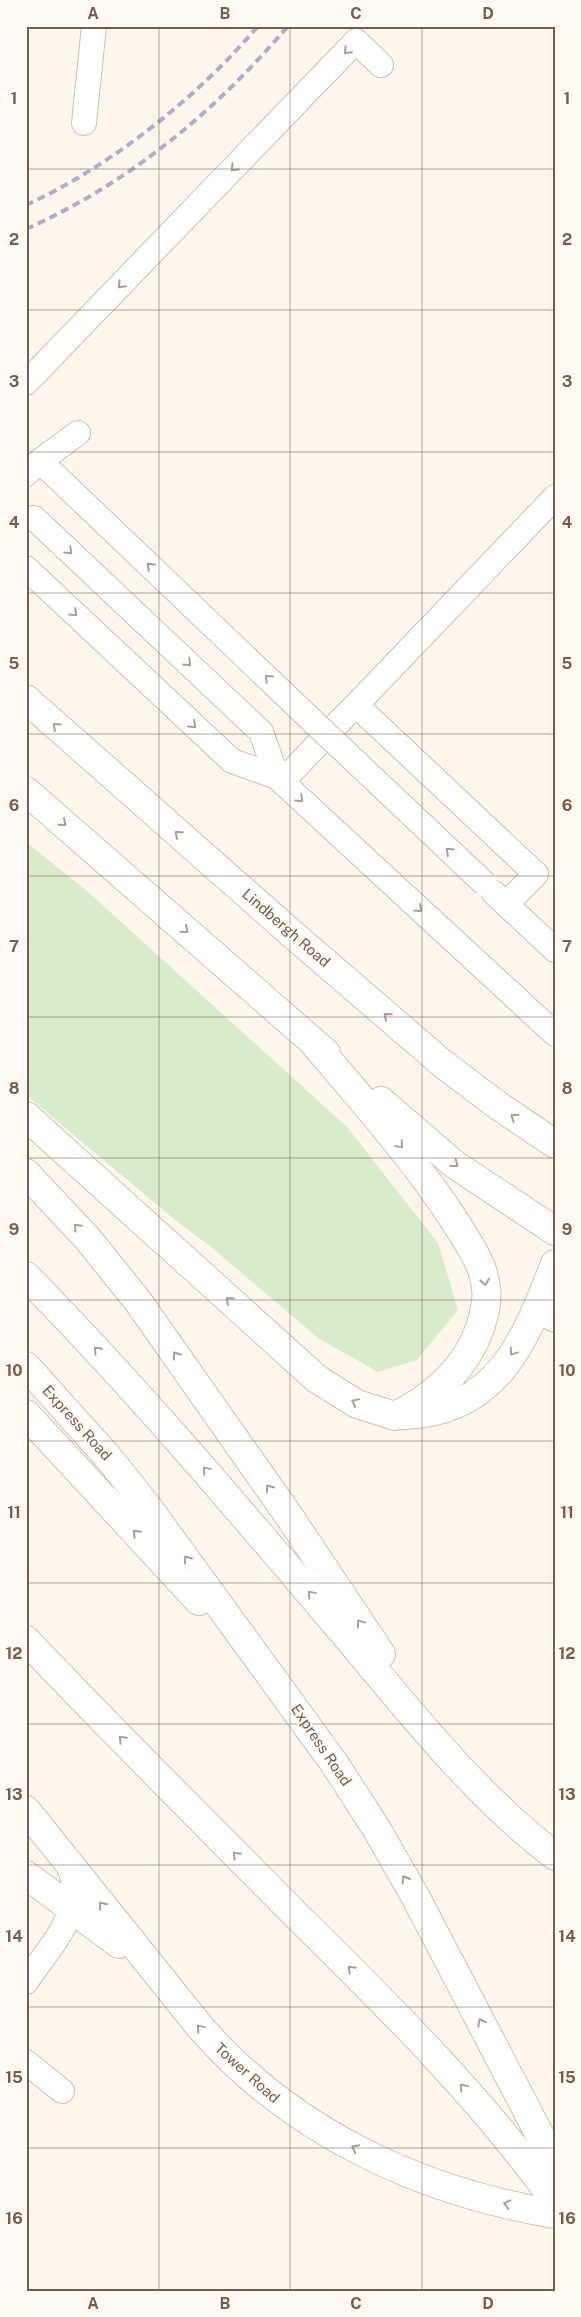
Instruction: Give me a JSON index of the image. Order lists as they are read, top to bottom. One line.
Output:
{"streets":{"street":["Lindbergh Road","Express Road","Tower Road"]},"grid":{"columns":["A","B","C","D"],"rows":["1","2","3","4","5","6","7","8","9","10","11","12","13","14","15","16"]}}
